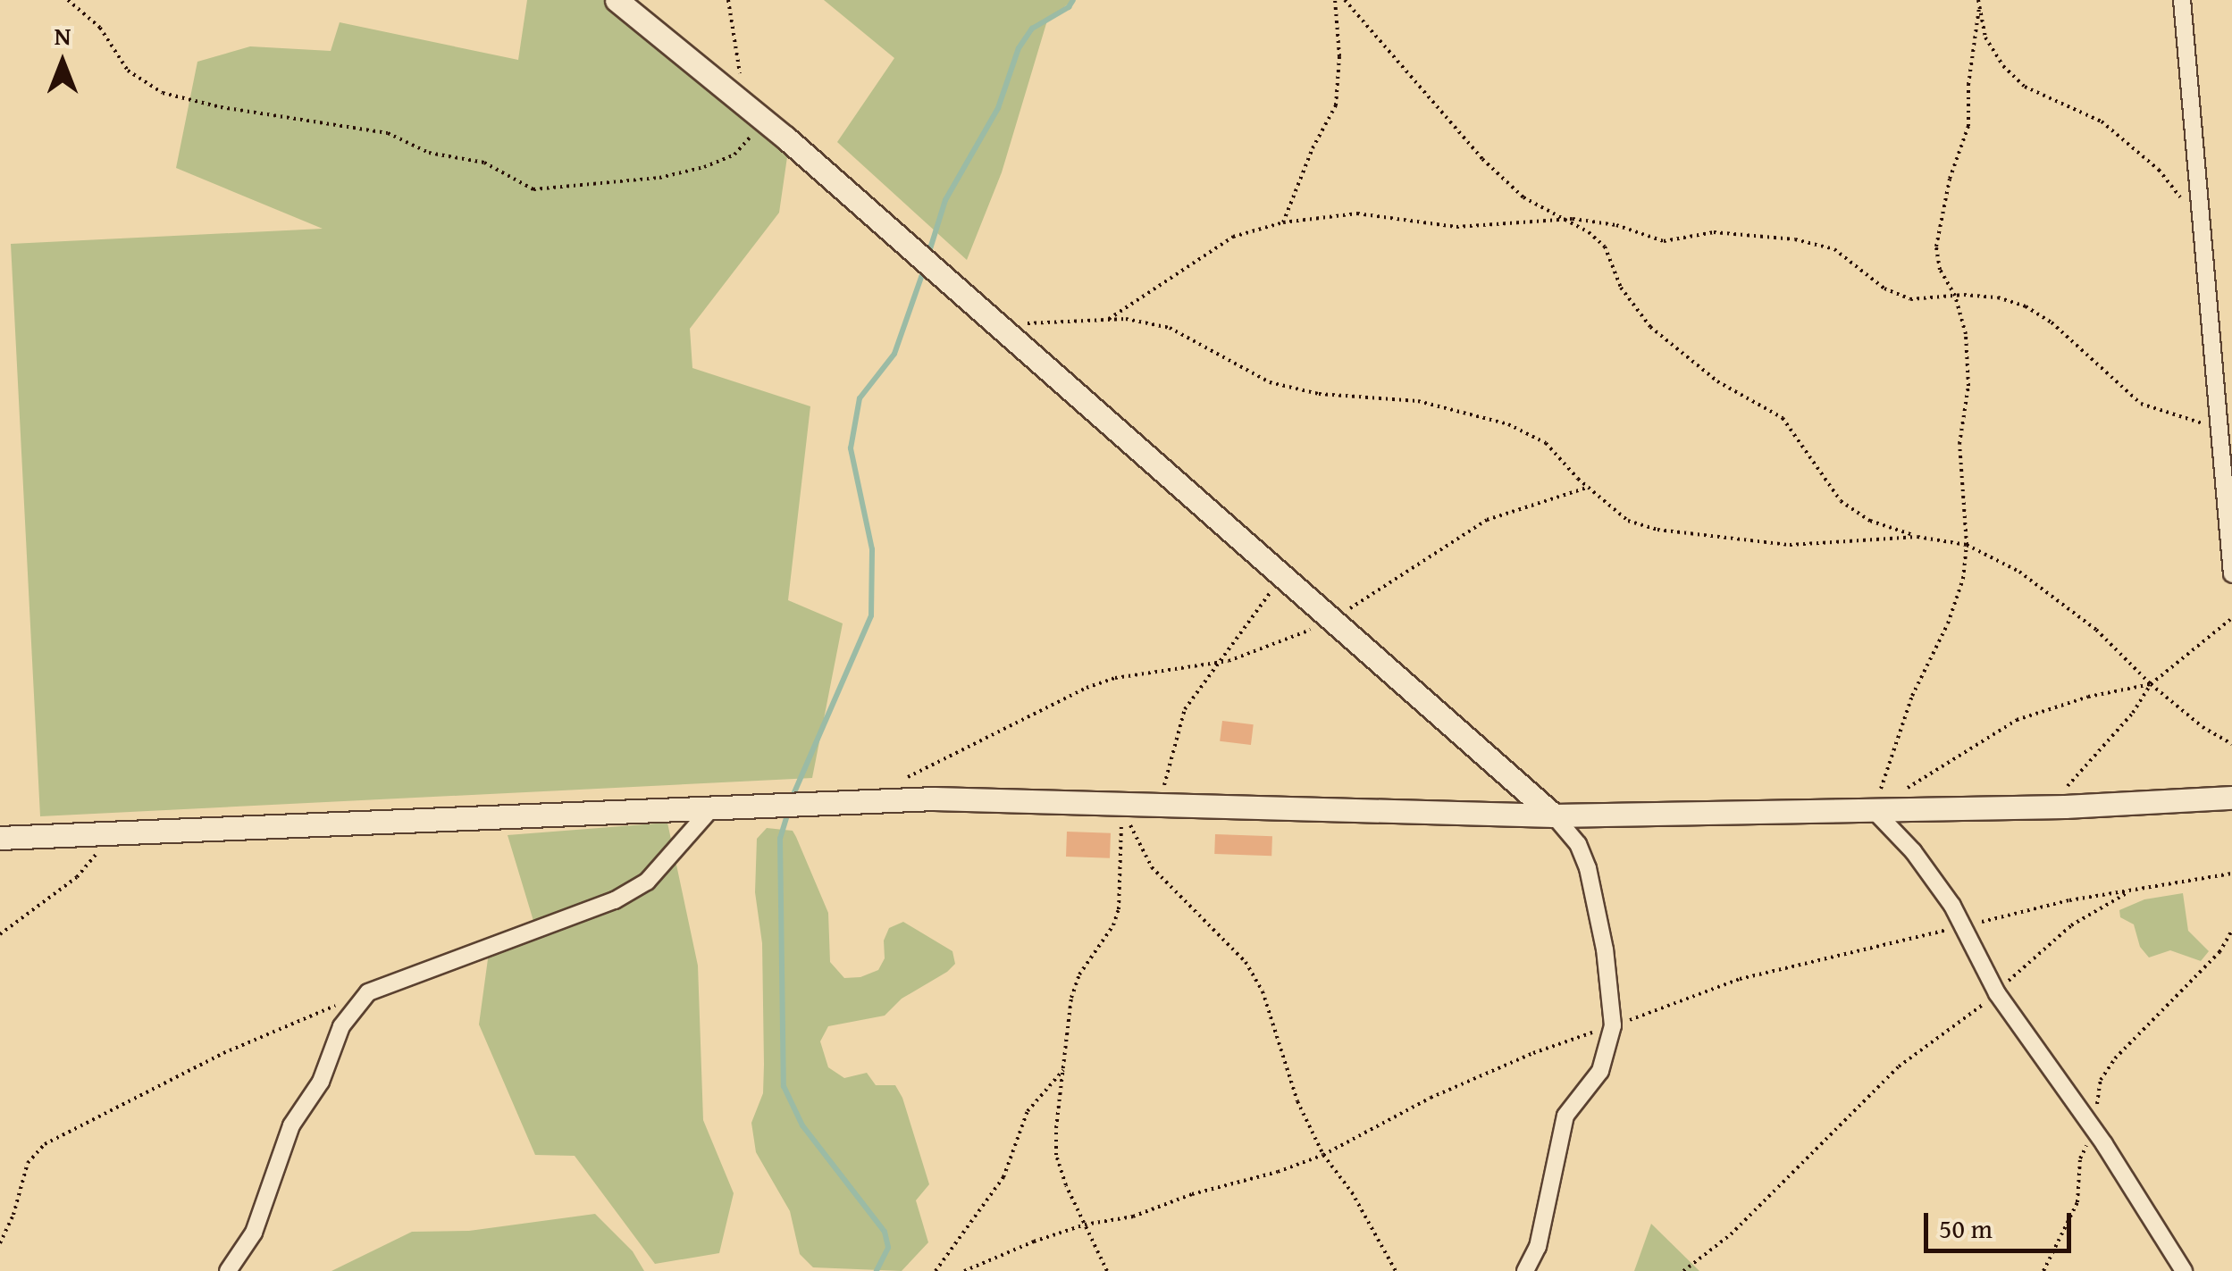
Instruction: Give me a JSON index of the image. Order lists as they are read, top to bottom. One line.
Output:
{"scale_bar":"50 m","north":"top"}
